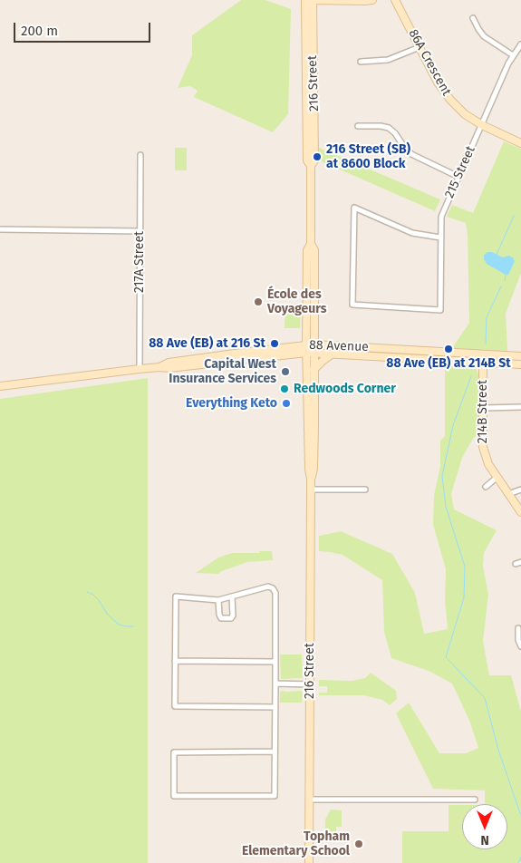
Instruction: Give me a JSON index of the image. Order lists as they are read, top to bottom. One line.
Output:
{"streets":{"main road":["86A Crescent","216 Street","88 Avenue","214B Street"],"street":["215 Street","217A Street"]},"crossings":[["86A Crescent","215 Street"],["216 Street","88 Avenue"],["217A Street","88 Avenue"],["88 Avenue","214B Street"]],"places":["216 Street (SB) at 8600 Block","École des Voyageurs","88 Ave (EB) at 216 St","88 Ave (EB) at 214B St","Capital West Insurance Services","Redwoods Corner","Everything Keto","Topham Elementary School"],"scale_bar":"200 m","north":"bottom"}
